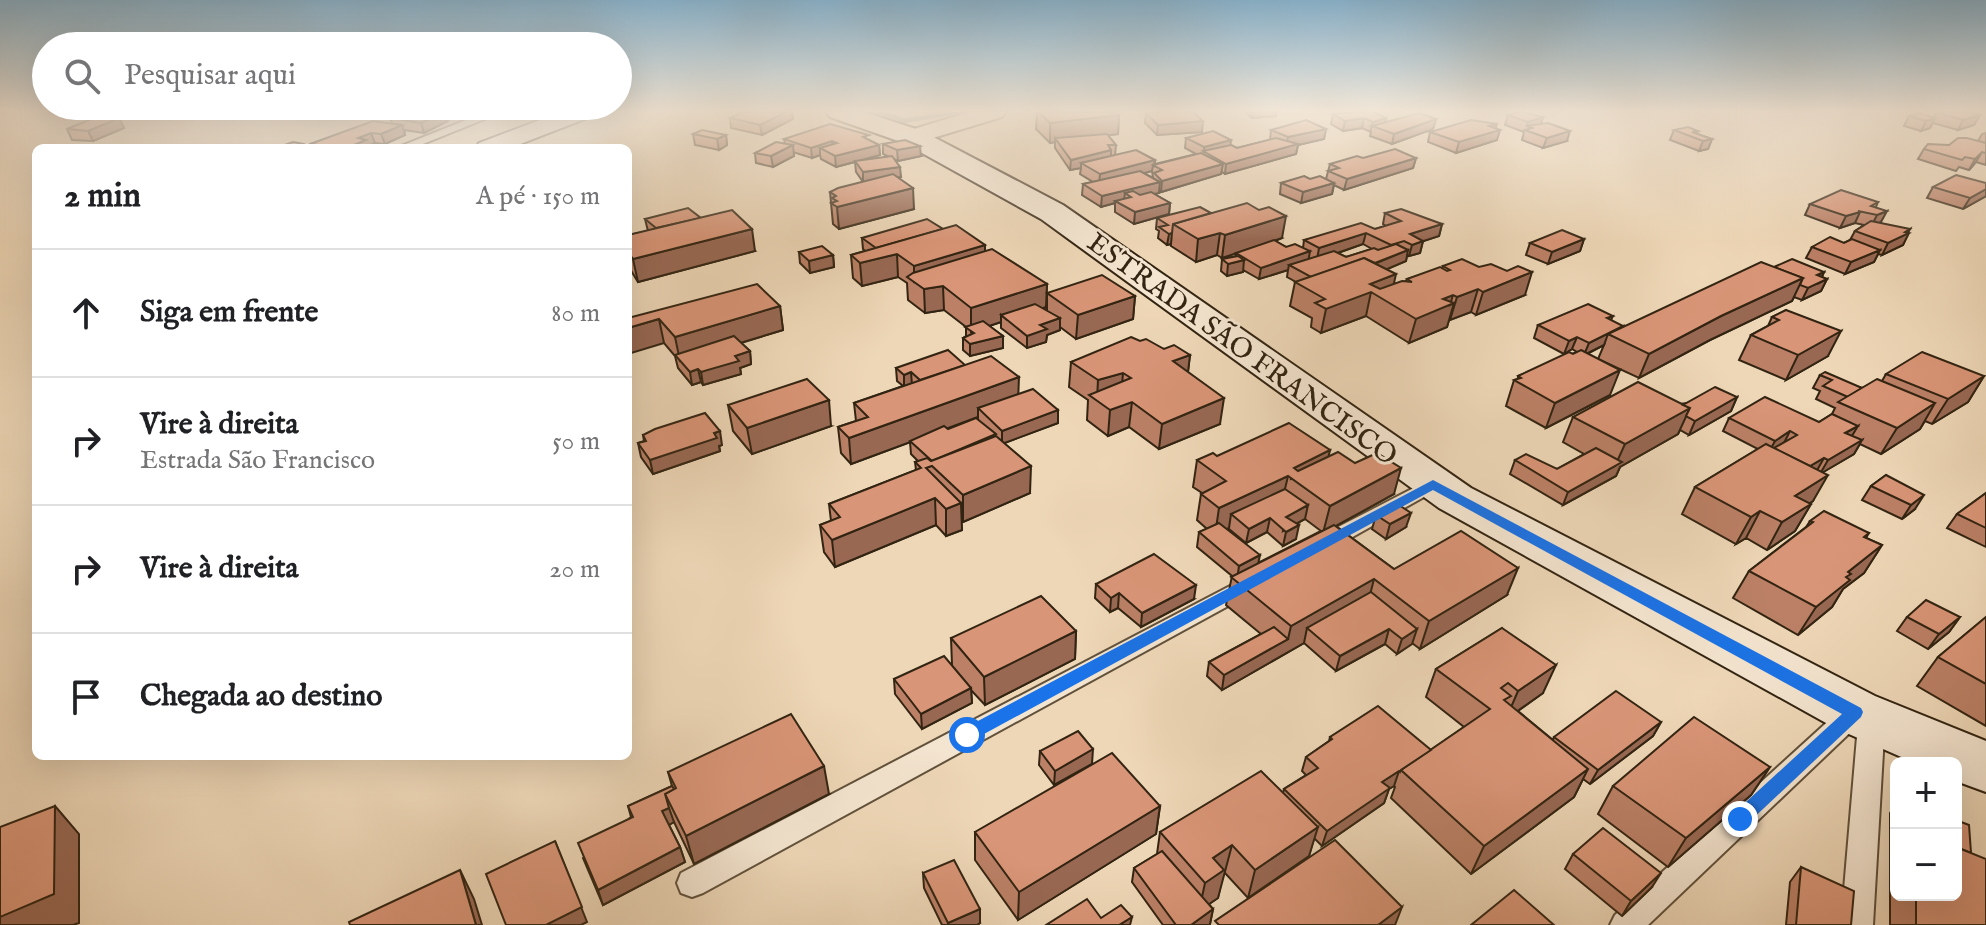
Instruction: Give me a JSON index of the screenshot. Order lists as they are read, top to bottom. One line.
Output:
{"streets":{"main road":["ESTRADA SÃO FRANCISCO"]},"page":{"search":"Pesquisar aqui","heading":["2 min","A pé · 150 m"],"list":[["Siga em frente","80 m"],["Vire à direita","Estrada São Francisco","50 m"],["Vire à direita","20 m"],"Chegada ao destino"],"map_buttons":["+","−"]}}
